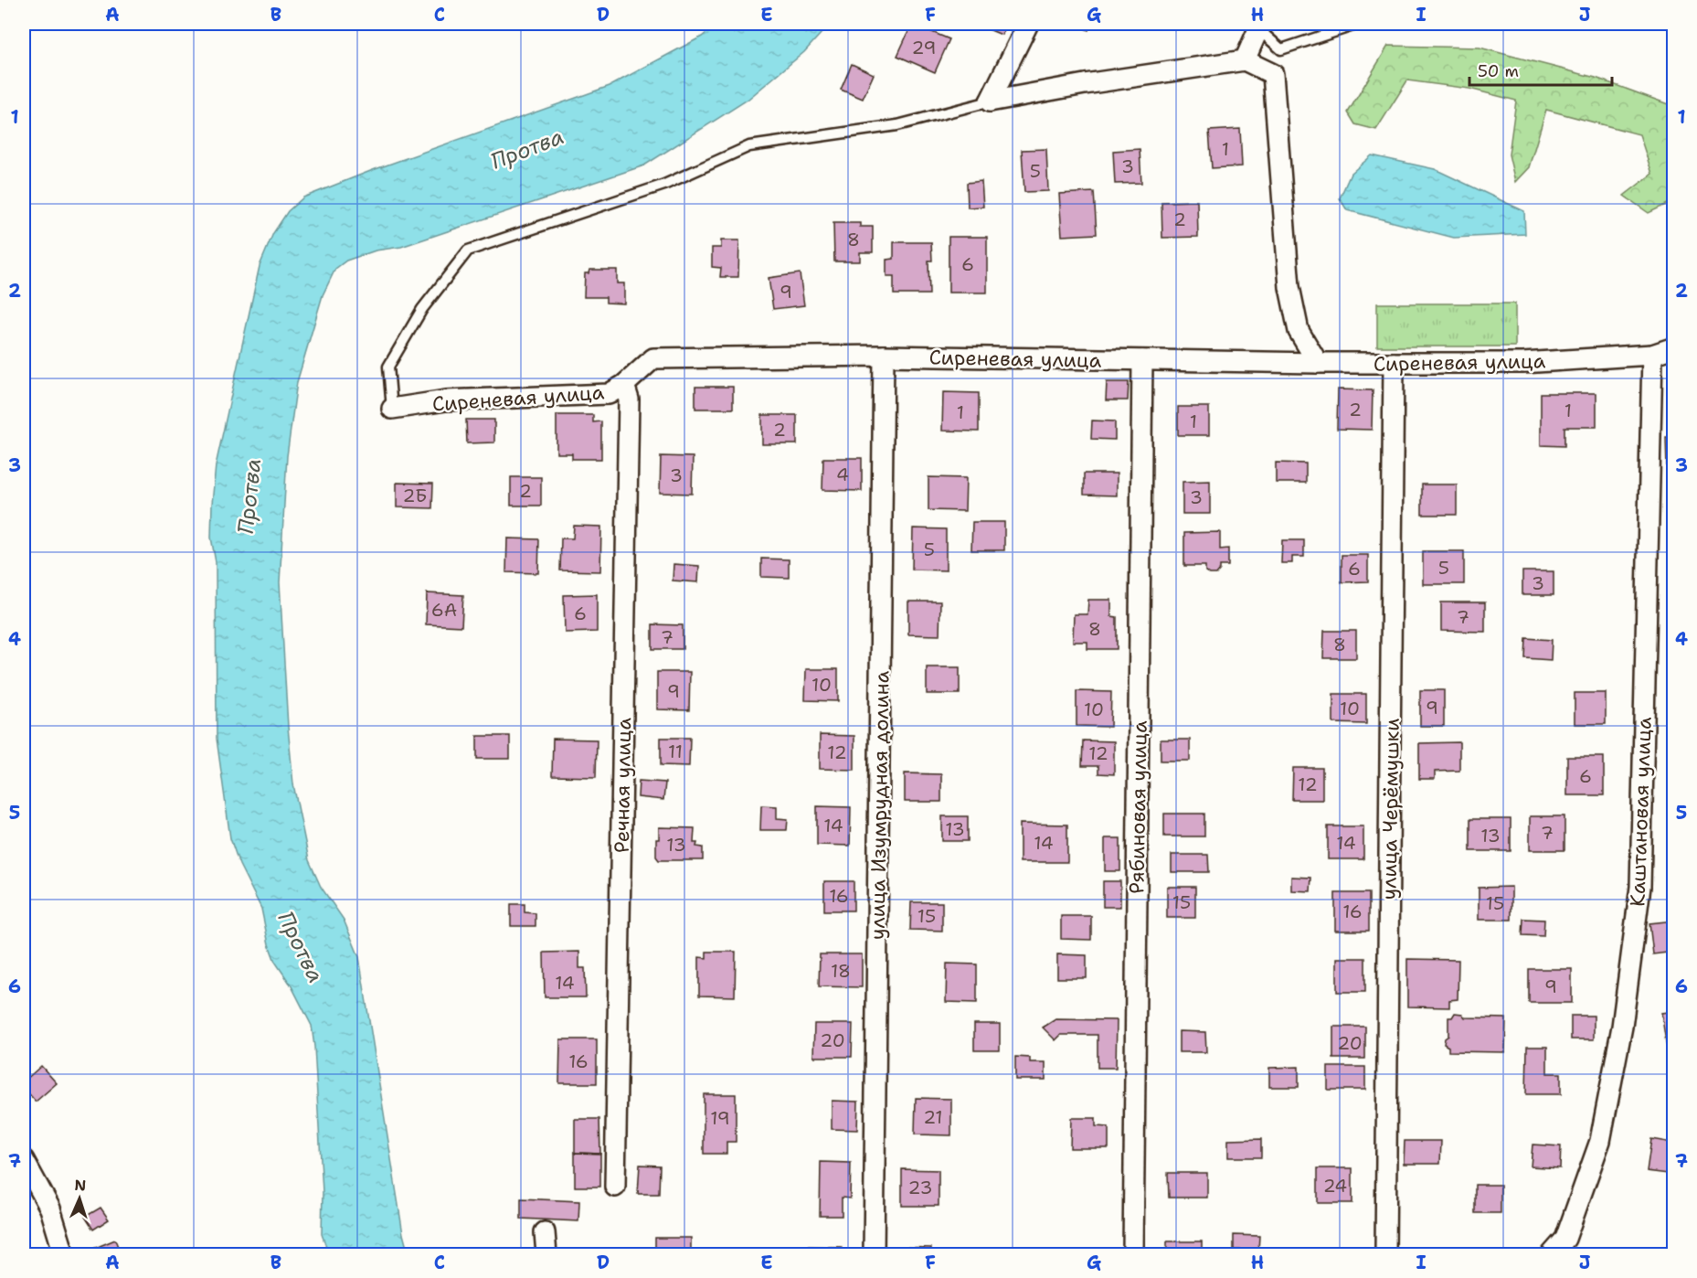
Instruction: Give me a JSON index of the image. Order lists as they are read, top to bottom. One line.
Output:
{"streets":{"street":["Сиреневая улица","Речная улица","улица Изумрудная долина","Рябиновая улица","улица Черёмушки","Каштановая улица"]},"crossings":[["Сиреневая улица","Речная улица"],["Сиреневая улица","улица Изумрудная долина"],["Сиреневая улица","Рябиновая улица"],["Сиреневая улица","улица Черёмушки"],["Сиреневая улица","Каштановая улица"]],"water":["Протва"],"house_numbers":["29","1","3","5","2","8","6","9","2","1","1","1","2","4","3","2","2Б","3","5","5","6","3","6А","6","7","8","7","8","10","9","9","10","10","11","12","12","6","12","14","13","7","13","14","14","13","16","15","15","16","15","18","14","9","20","20","16","21","19","24","23"],"scale_bar":"50 m","north":"top","grid":{"columns":["A","B","C","D","E","F","G","H","I","J"],"rows":["1","2","3","4","5","6","7"]}}
